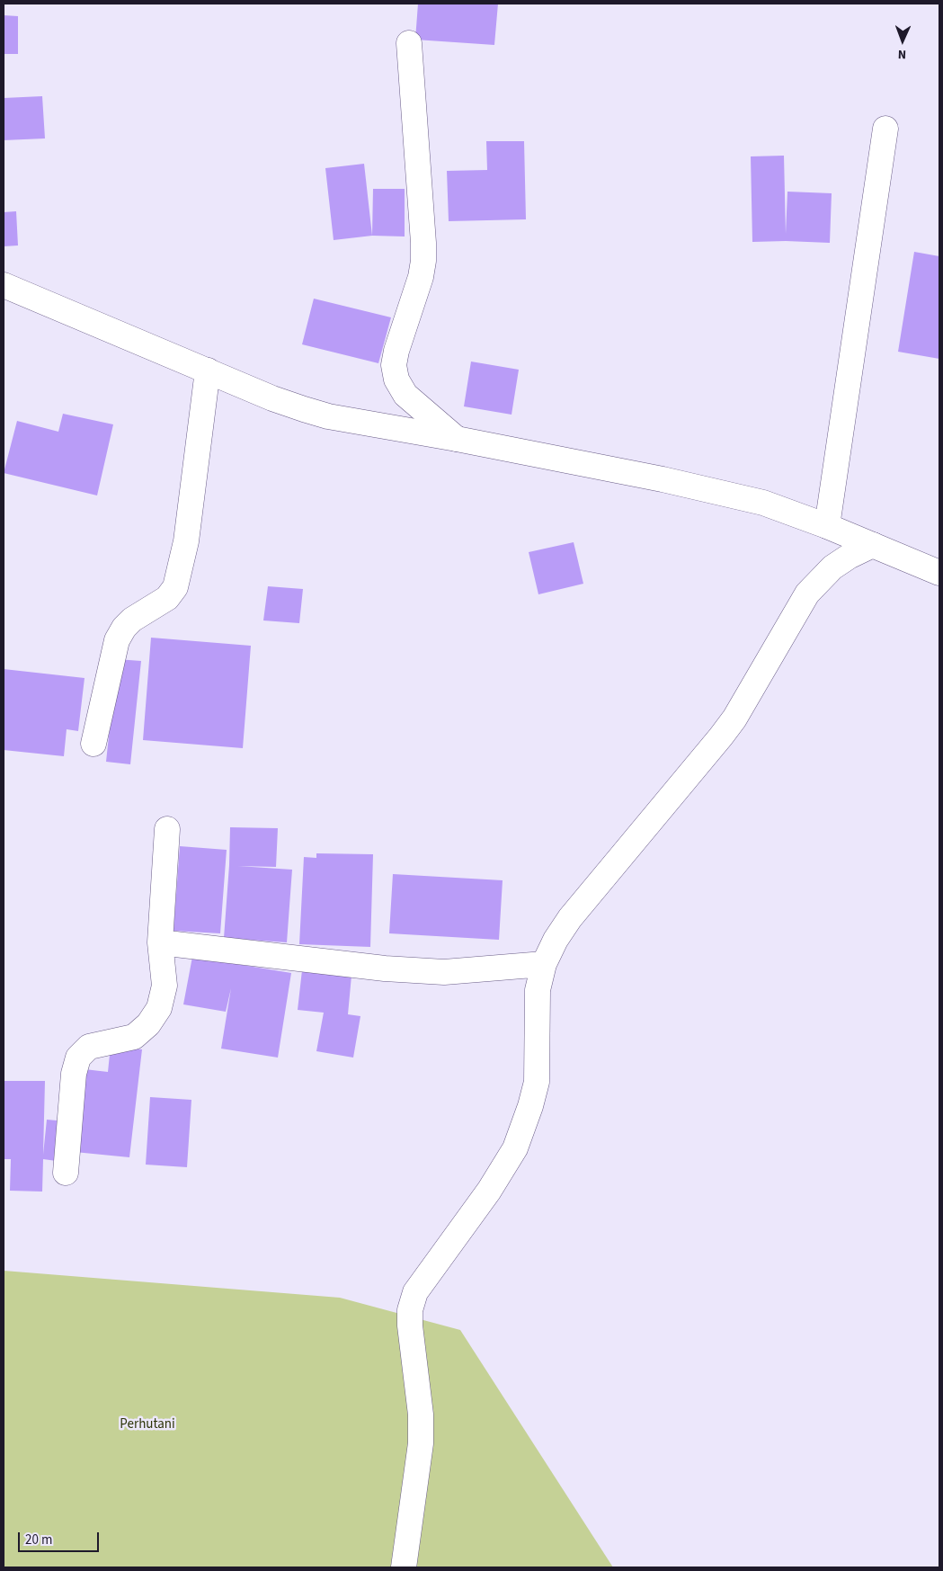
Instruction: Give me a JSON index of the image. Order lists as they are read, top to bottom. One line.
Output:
{"parks":["Perhutani"],"scale_bar":"20 m","north":"bottom"}
